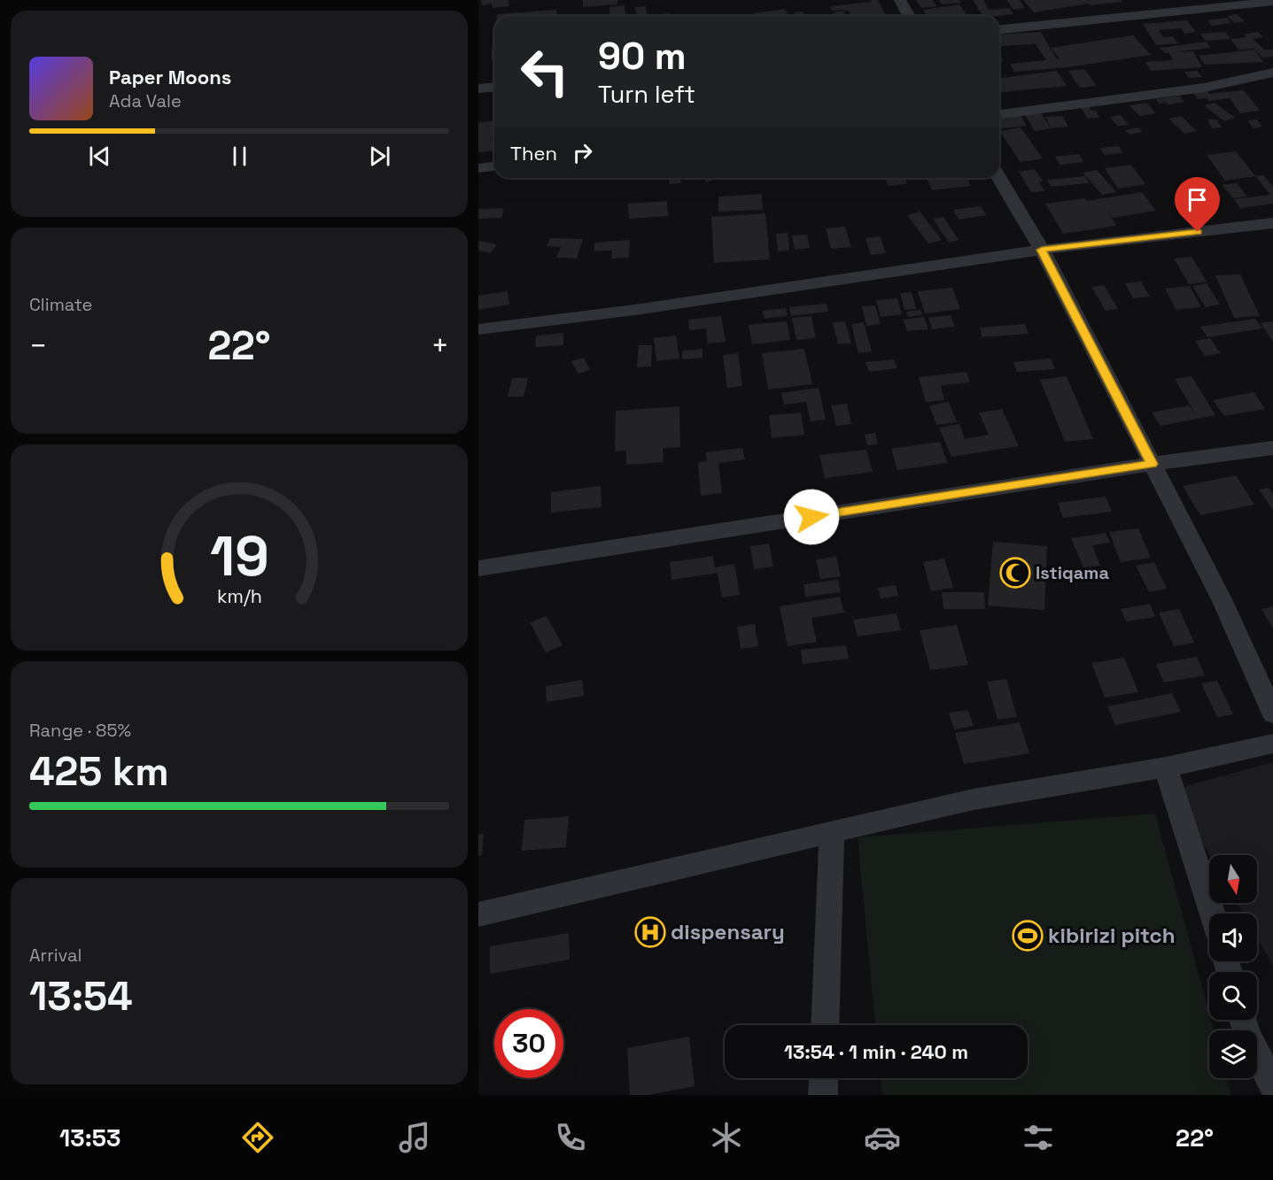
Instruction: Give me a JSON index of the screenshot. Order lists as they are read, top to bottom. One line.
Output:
{"places":{"mosque":["Istiqama"],"hospital":["dispensary"],"sports":["kibirizi pitch"]},"north":"bottom","page":{"turn":["90 m","Turn left"],"song":["Paper Moons","Ada Vale"],"then":"Then","tile":["Climate",["Range · 85%","425 km"],["Arrival","13:54"]],"heat":["−","22°","+"],"limit":"30","trip":"13:54 · 1 min · 240 m","tabs":["13:53","22°"],"gauge":["19","km/h"]}}
